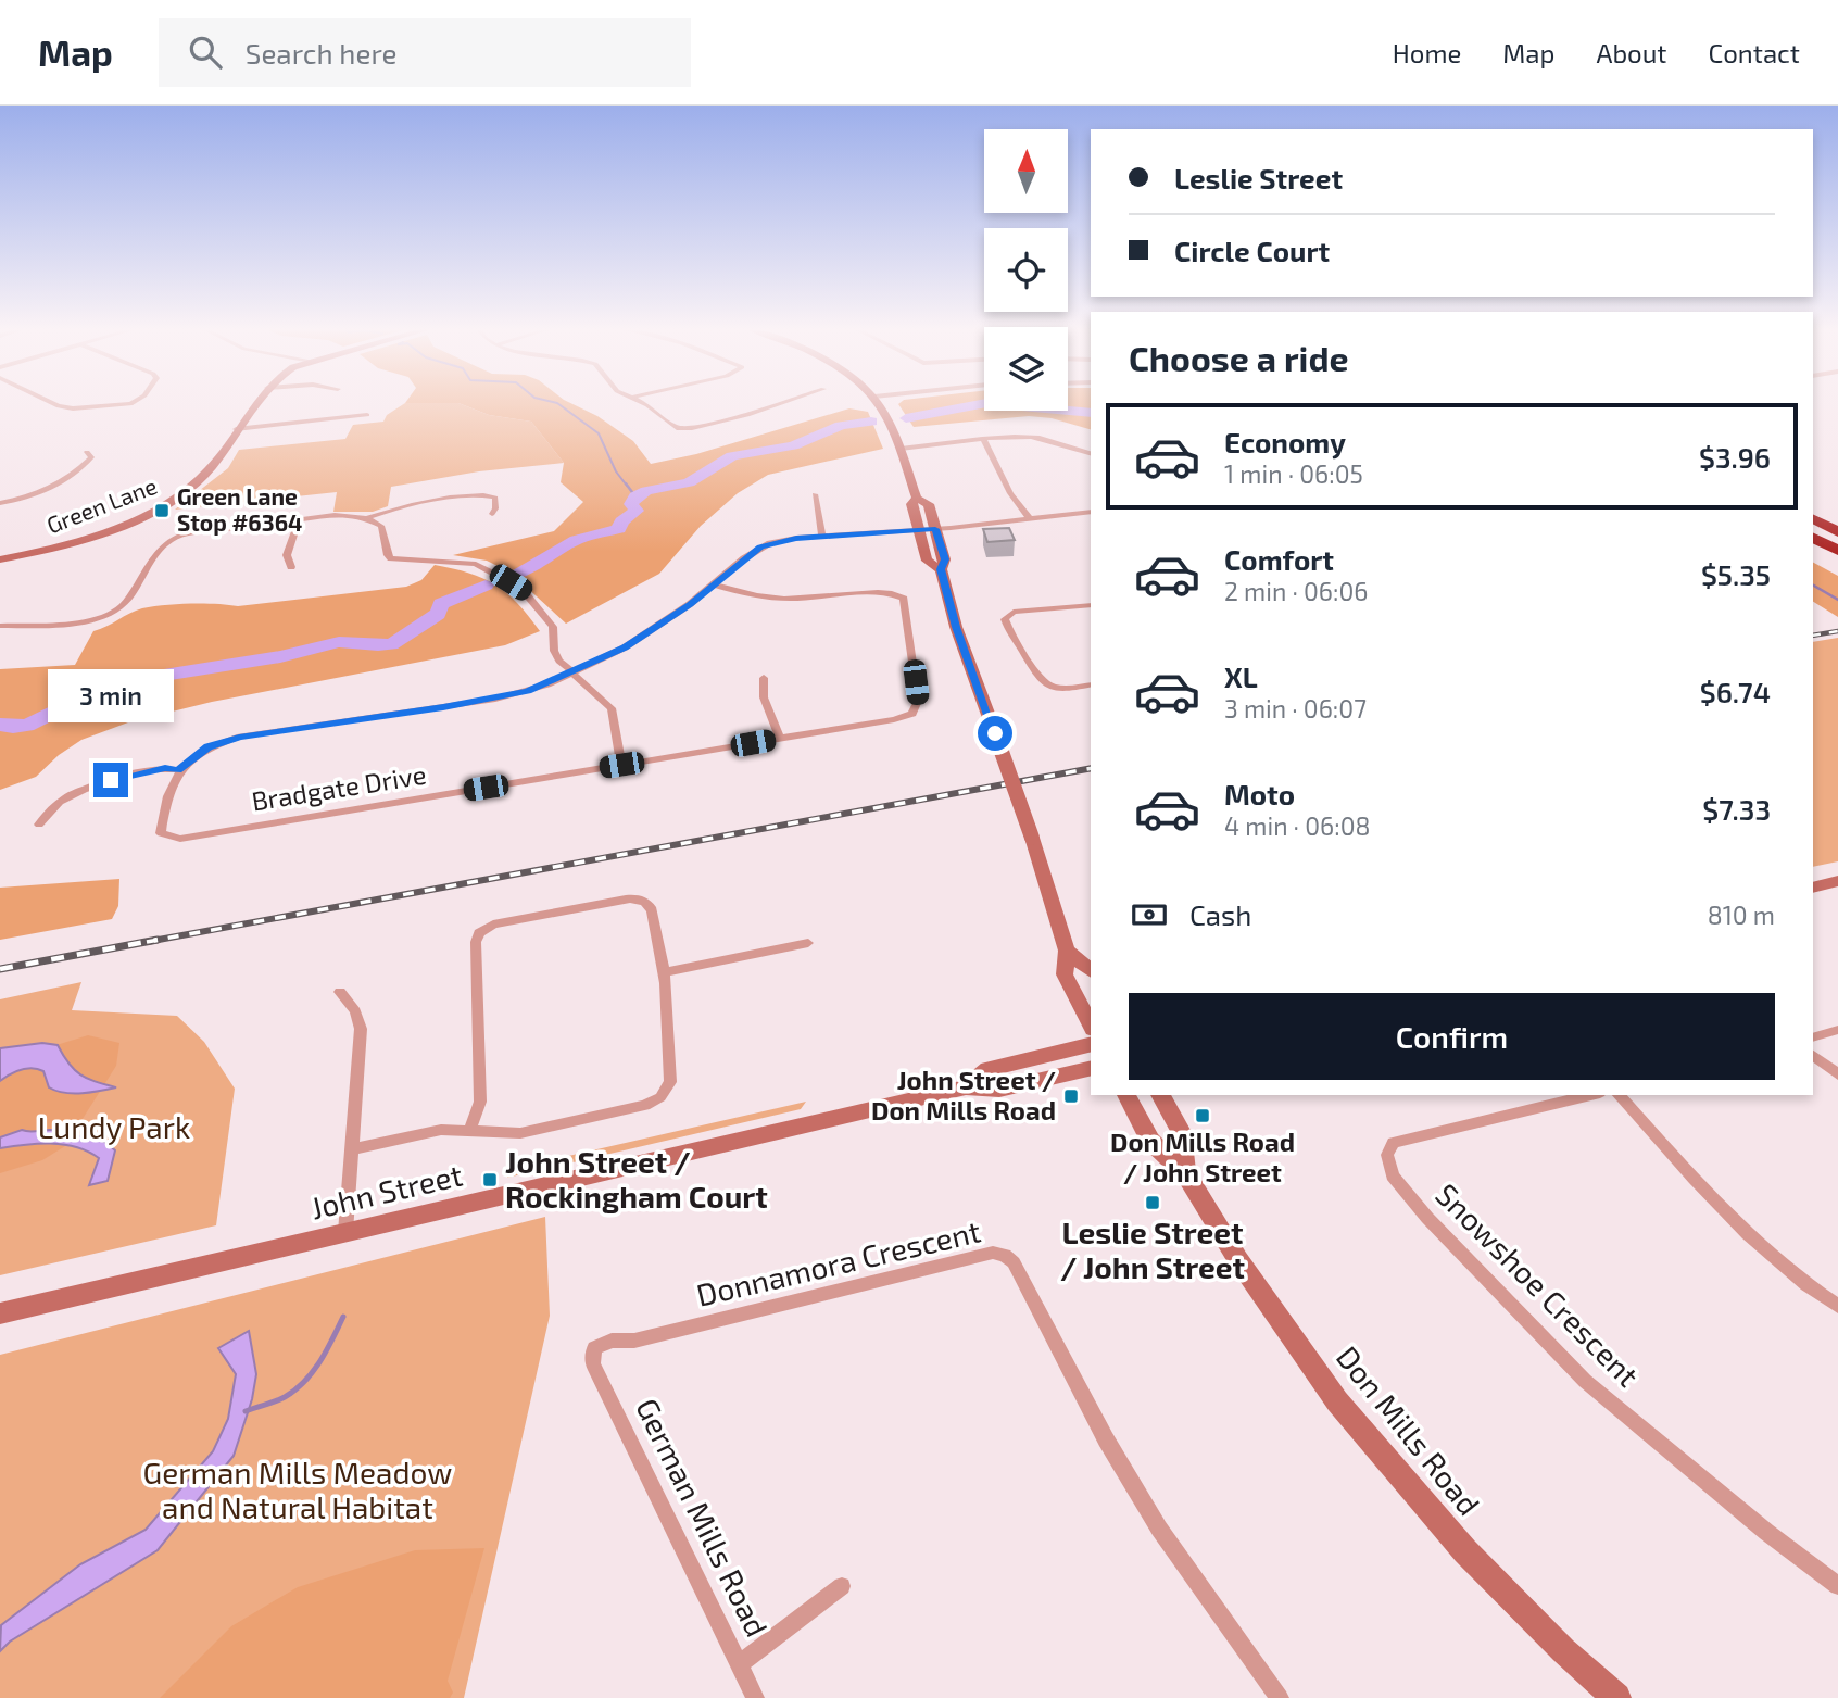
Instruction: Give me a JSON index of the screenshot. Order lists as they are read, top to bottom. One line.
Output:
{"streets":{"main road":["Green Lane","John Street","Don Mills Road"],"street":["Bradgate Drive","Donnamora Crescent","Snowshoe Crescent","German Mills Road"]},"crossings":[["Donnamora Crescent","German Mills Road"]],"parks":["Lundy Park","German Mills Meadow and Natural Habitat"],"places":{"transit":["Green Lane Stop #6364","John Street / Don Mills Road","Don Mills Road / John Street","John Street / Rockingham Court","Leslie Street / John Street"]},"north":"top","page":{"header":"Map","search":"Search here","nav":["Home","Map","About","Contact"],"banner":["Leslie Street","Circle Court"],"heading":"Choose a ride","list":[{"name":"Economy","note":"1 min · 06:05","value":"$3.96"},{"name":"Comfort","note":"2 min · 06:06","value":"$5.35"},{"name":"XL","note":"3 min · 06:07","value":"$6.74"},{"name":"Moto","note":"4 min · 06:08","value":"$7.33"}],"bubble":"3 min","pay":["Cash","810 m"],"buttons":"Confirm"}}
